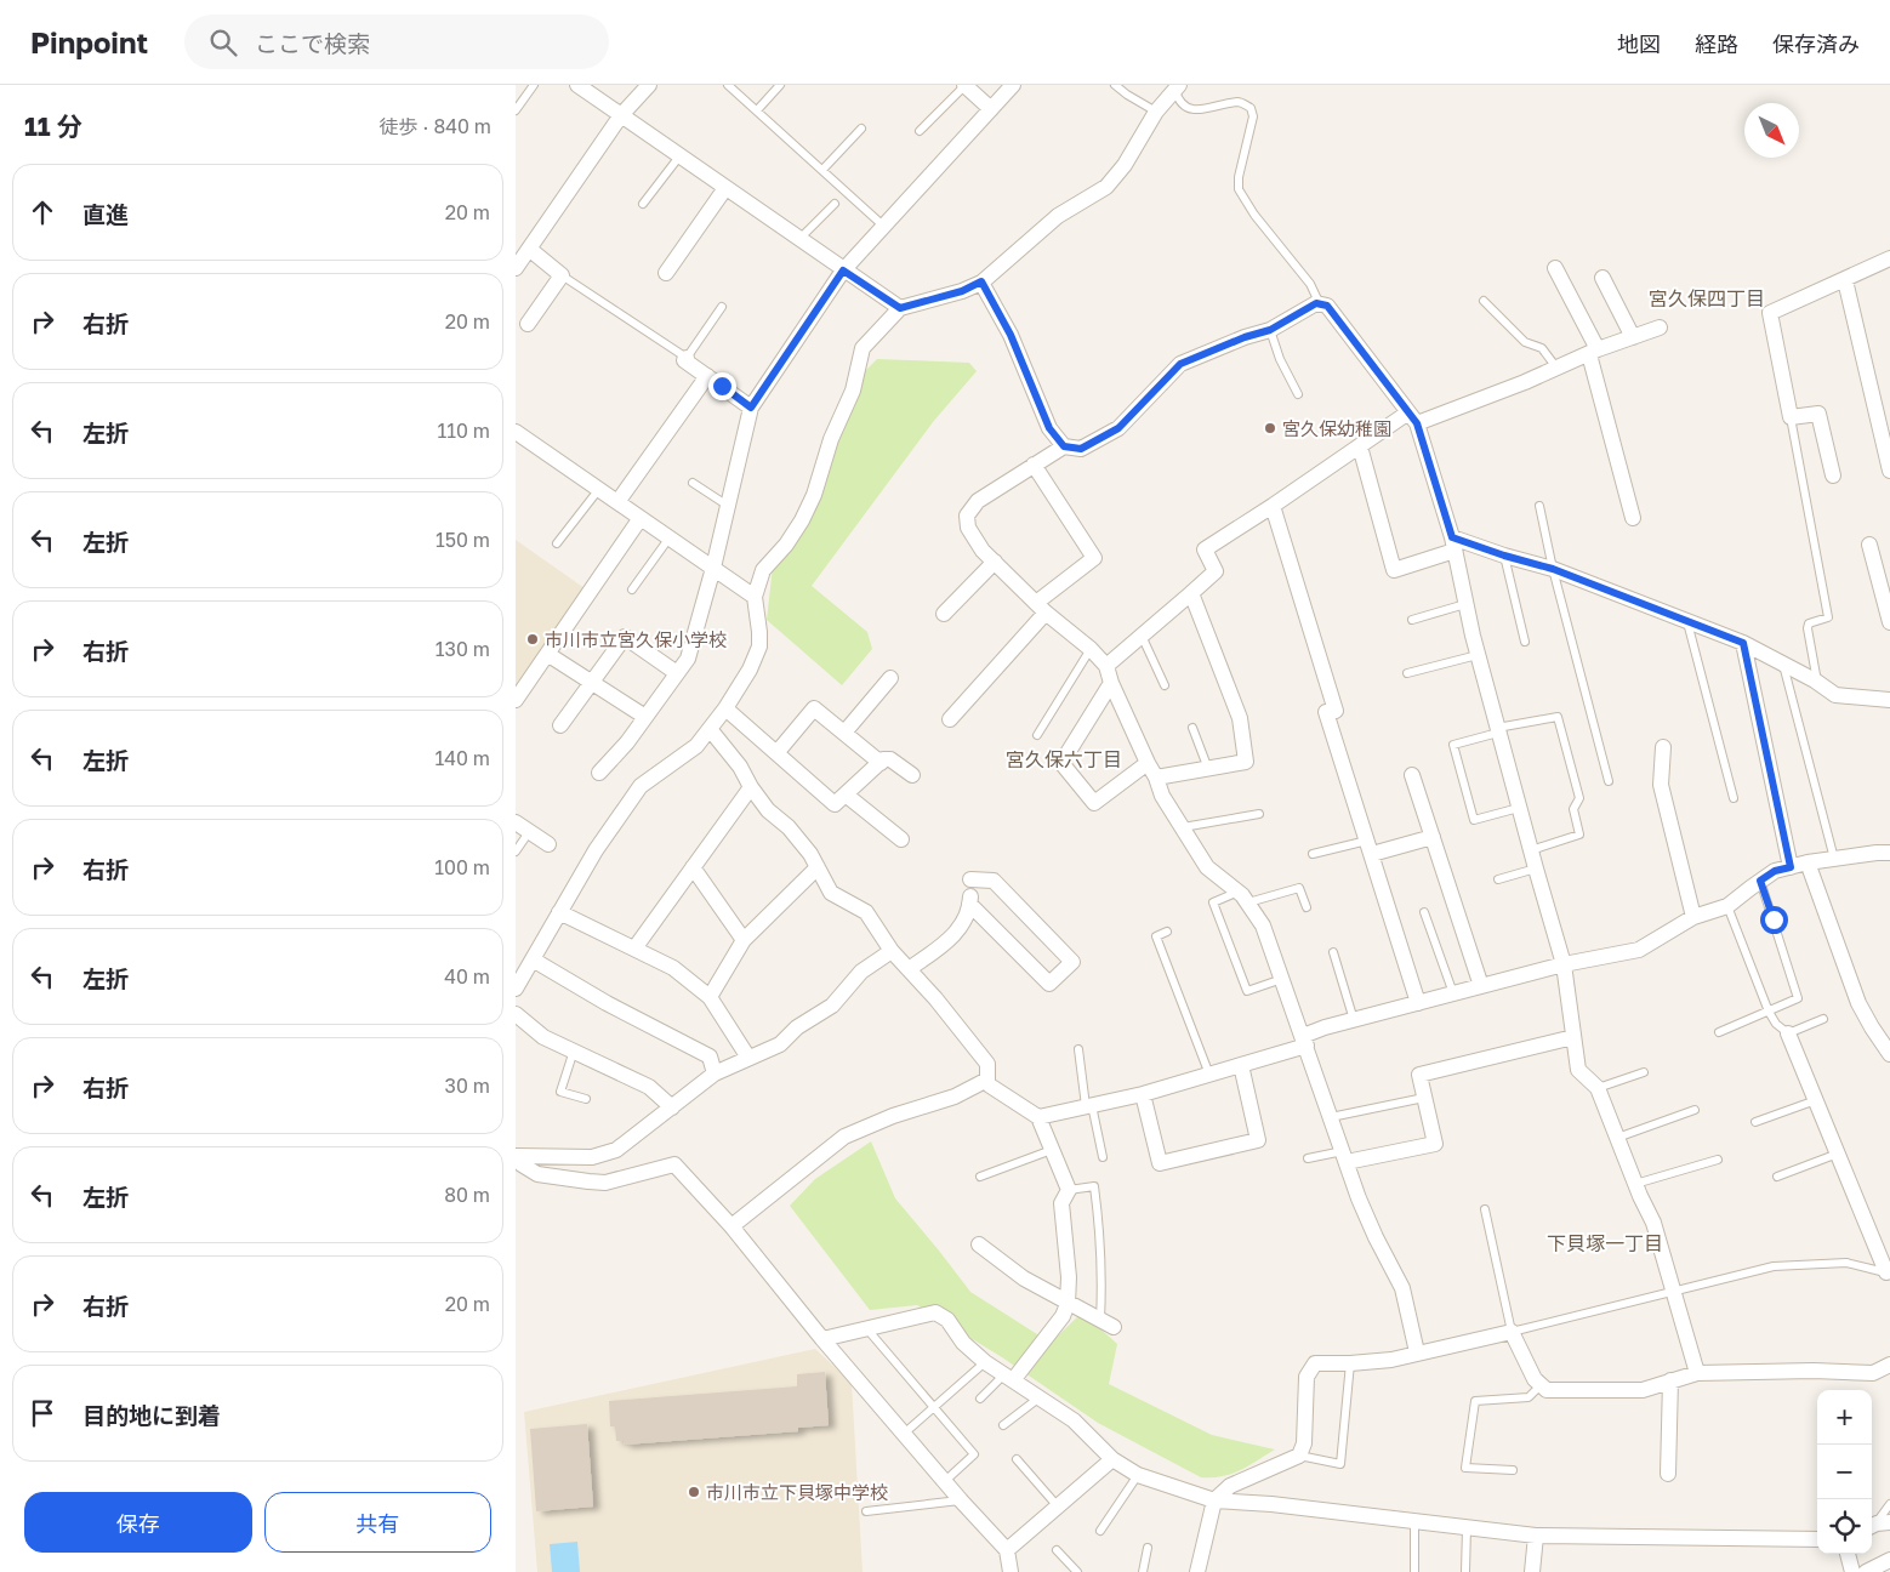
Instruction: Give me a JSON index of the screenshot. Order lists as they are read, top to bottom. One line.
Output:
{"districts":["宮久保四丁目","宮久保六丁目","下貝塚一丁目"],"places":["宮久保幼稚園","市川市立宮久保小学校","市川市立下貝塚中学校"],"north":"bottom right","page":{"header":"Pinpoint","search":"ここで検索","nav":["地図","経路","保存済み"],"heading":["11 分","徒歩 · 840 m"],"list":[["直進","20 m"],["右折","20 m"],["左折","110 m"],["左折","150 m"],["右折","130 m"],["左折","140 m"],["右折","100 m"],["左折","40 m"],["右折","30 m"],["左折","80 m"],["右折","20 m"],"目的地に到着"],"map_buttons":["+","−"],"buttons":["保存","共有"]}}
